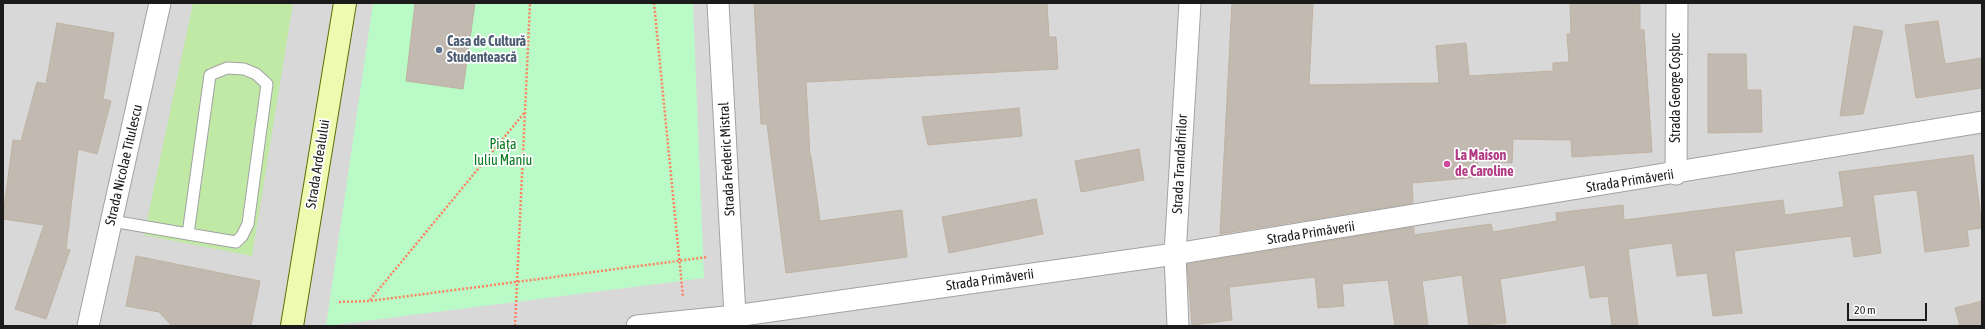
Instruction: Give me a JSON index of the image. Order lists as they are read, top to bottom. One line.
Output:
{"streets":{"main road":["Strada Ardealului"],"street":["Strada George Coșbuc","Strada Frederic Mistral","Strada Trandafirilor","Strada Nicolae Titulescu","Strada Primăverii"]},"crossings":[["Strada George Coșbuc","Strada Primăverii"],["Strada Frederic Mistral","Strada Primăverii"],["Strada Trandafirilor","Strada Primăverii"]],"parks":["Piața Iuliu Maniu"],"places":["Casa de Cultură Studentească","La Maison de Caroline"],"scale_bar":"20 m"}
